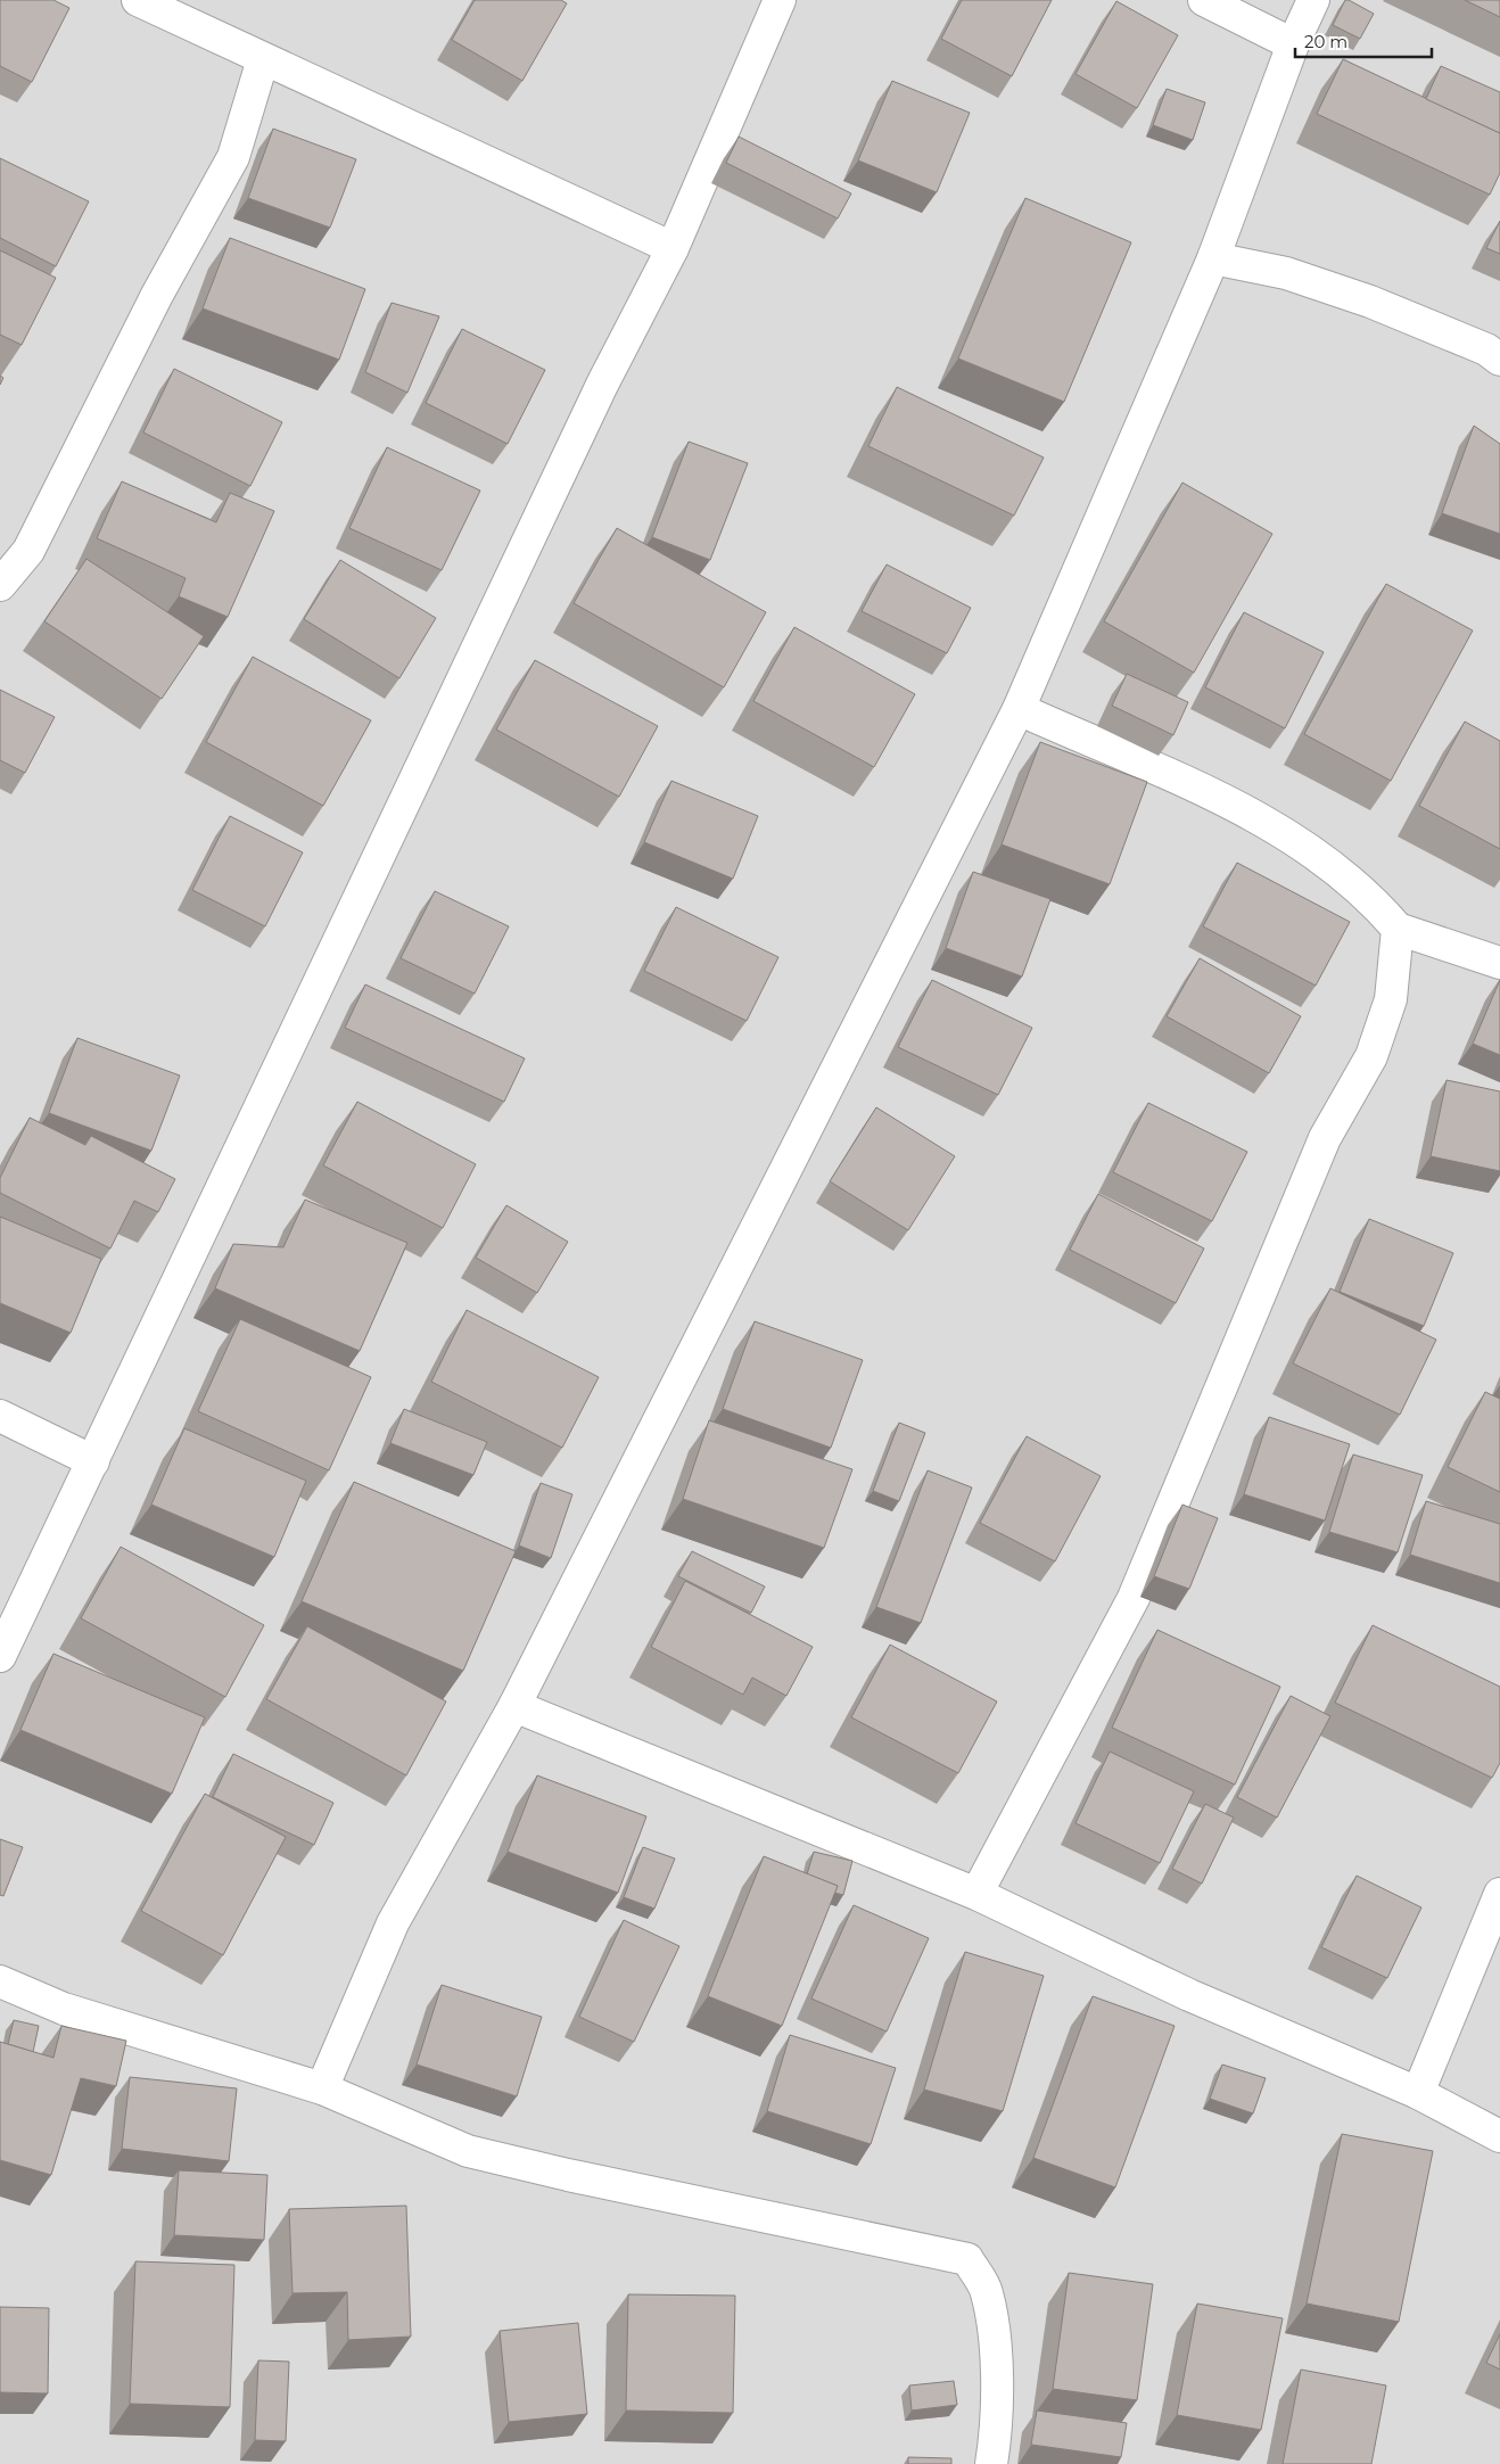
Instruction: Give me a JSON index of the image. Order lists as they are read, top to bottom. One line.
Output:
{"scale_bar":"20 m"}
